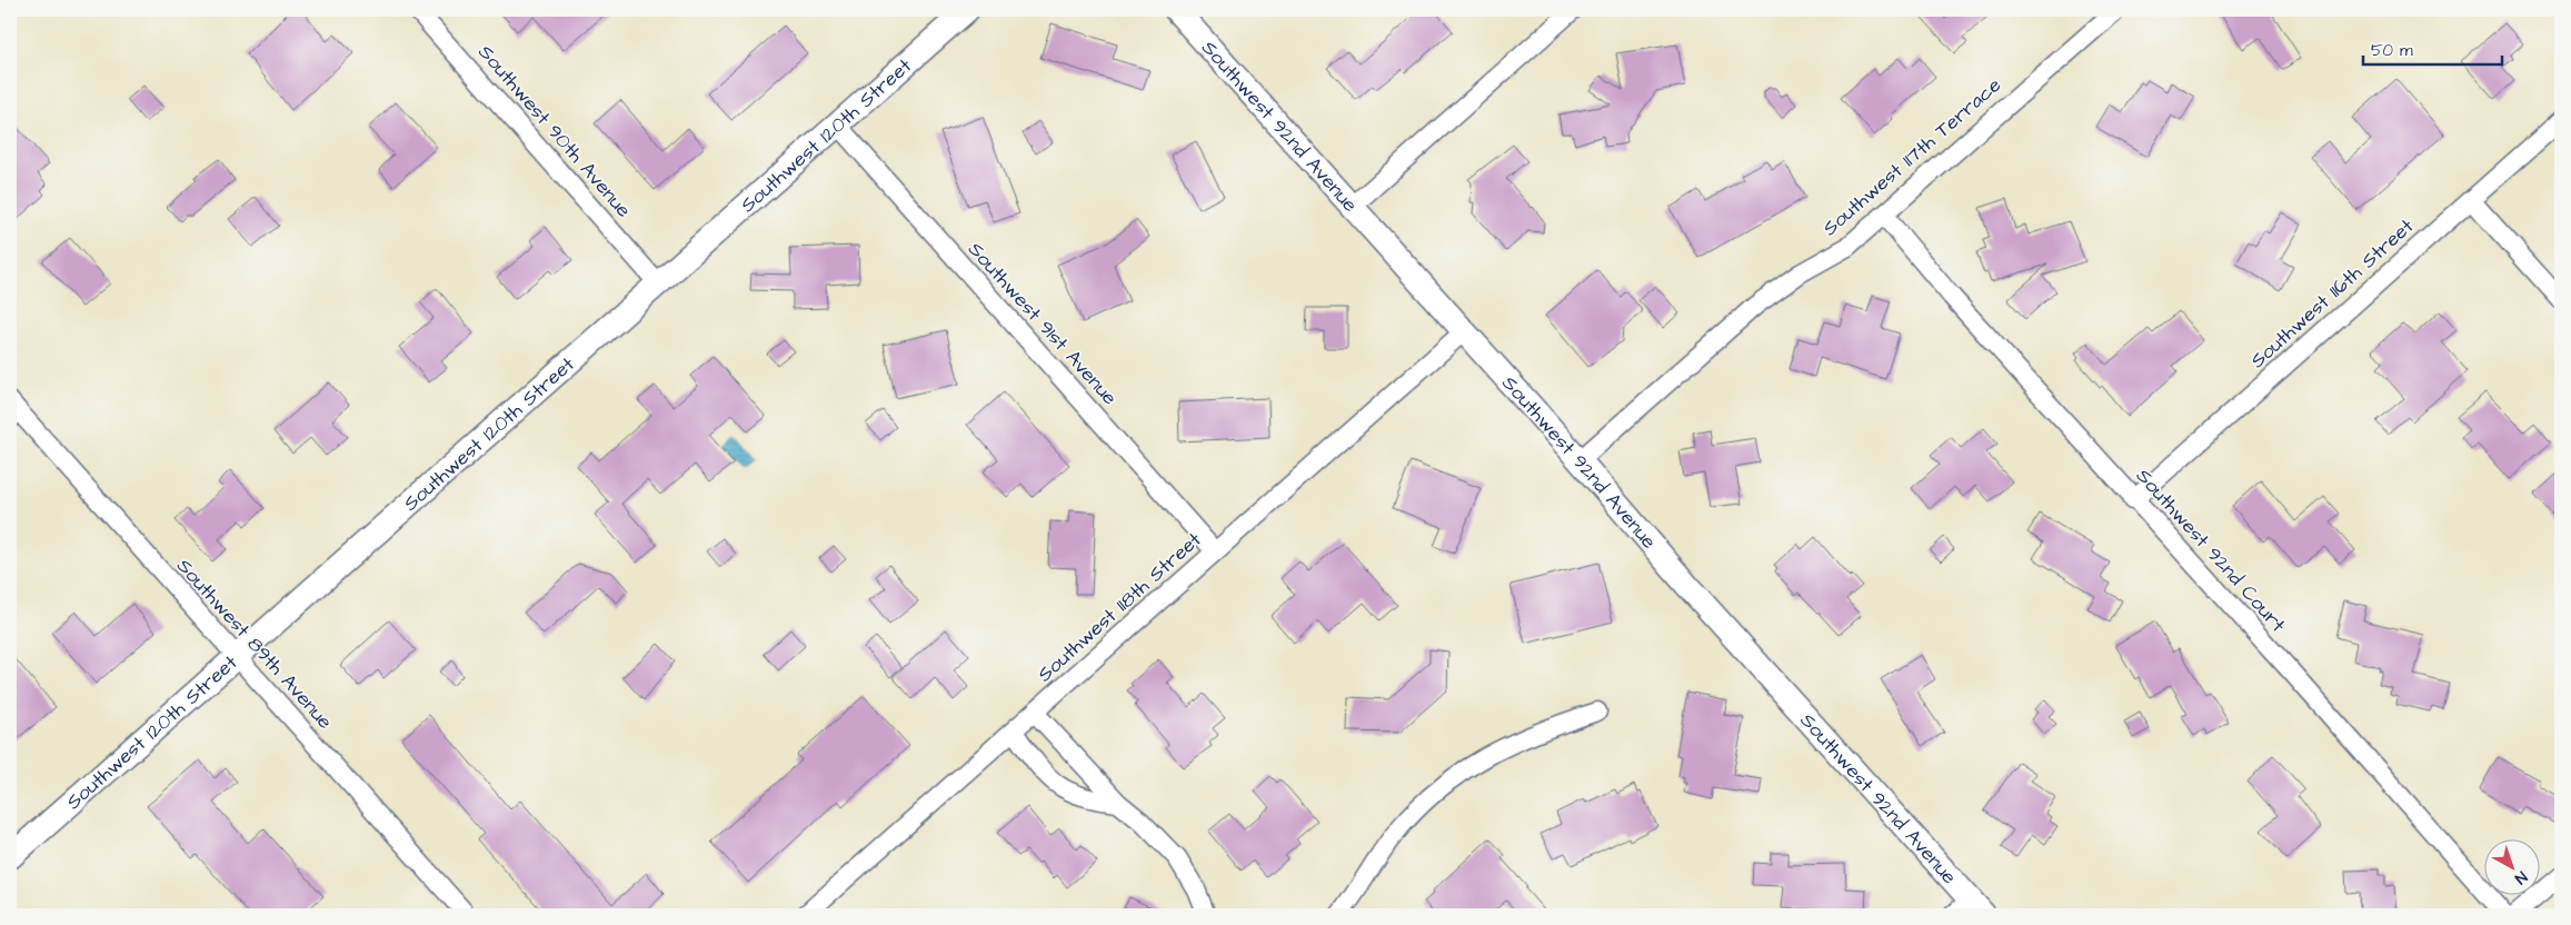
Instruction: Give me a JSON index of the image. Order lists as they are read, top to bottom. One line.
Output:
{"streets":{"street":["Southwest 92nd Avenue","Southwest 90th Avenue","Southwest 120th Street","Southwest 117th Terrace","Southwest 116th Street","Southwest 91st Avenue","Southwest 92nd Court","Southwest 118th Street","Southwest 89th Avenue"]},"crossings":[["Southwest 92nd Avenue","Southwest 117th Terrace"],["Southwest 92nd Avenue","Southwest 118th Street"],["Southwest 90th Avenue","Southwest 120th Street"],["Southwest 120th Street","Southwest 91st Avenue"],["Southwest 120th Street","Southwest 89th Avenue"],["Southwest 117th Terrace","Southwest 92nd Court"],["Southwest 116th Street","Southwest 92nd Court"],["Southwest 91st Avenue","Southwest 118th Street"]],"scale_bar":"50 m","north":"bottom right"}
